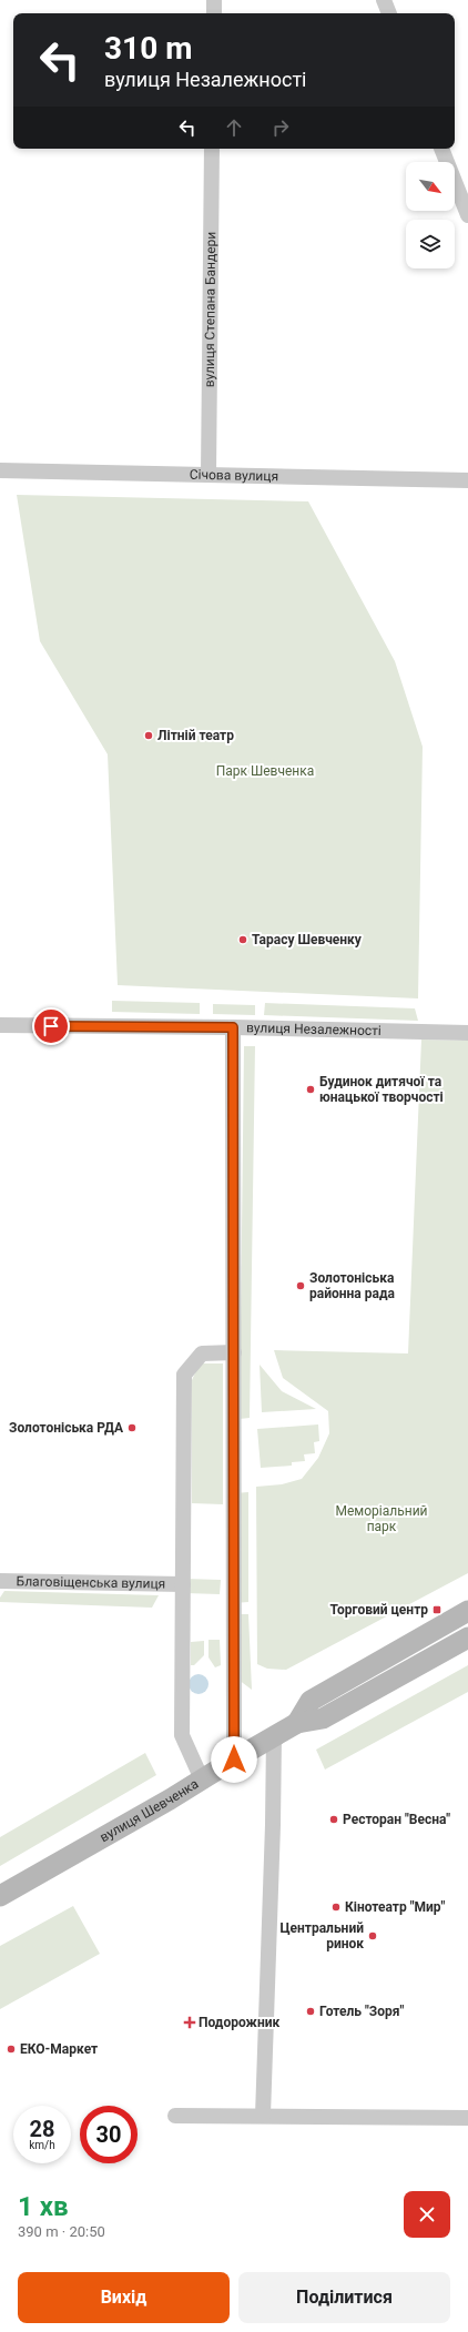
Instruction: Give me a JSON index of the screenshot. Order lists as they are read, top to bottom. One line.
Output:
{"streets":{"main road":["вулиця Шевченка"],"street":["вулиця Степана Бандери","Січова вулиця","вулиця Незалежності","Благовіщенська вулиця"]},"crossings":[["вулиця Степана Бандери","Січова вулиця"]],"parks":["Парк Шевченка","Меморіальний парк"],"places":{"other":["Літній театр","Тарасу Шевченку","Будинок дитячої та юнацької творчості","Золотоніська районна рада","Золотоніська РДА","Ресторан \"Весна\"","Кінотеатр \"Мир\"","Центральний ринок","Готель \"Зоря\"","ЕКО-Маркет"],"transit":["Торговий центр"],"health":["Подорожник"]},"north":"bottom right","page":{"turn":["310 m","вулиця Незалежності"],"speed":"28 km/h","limit":"30","heading":["1 хв","390 m · 20:50"],"buttons":["Вихід","Поділитися"]}}
